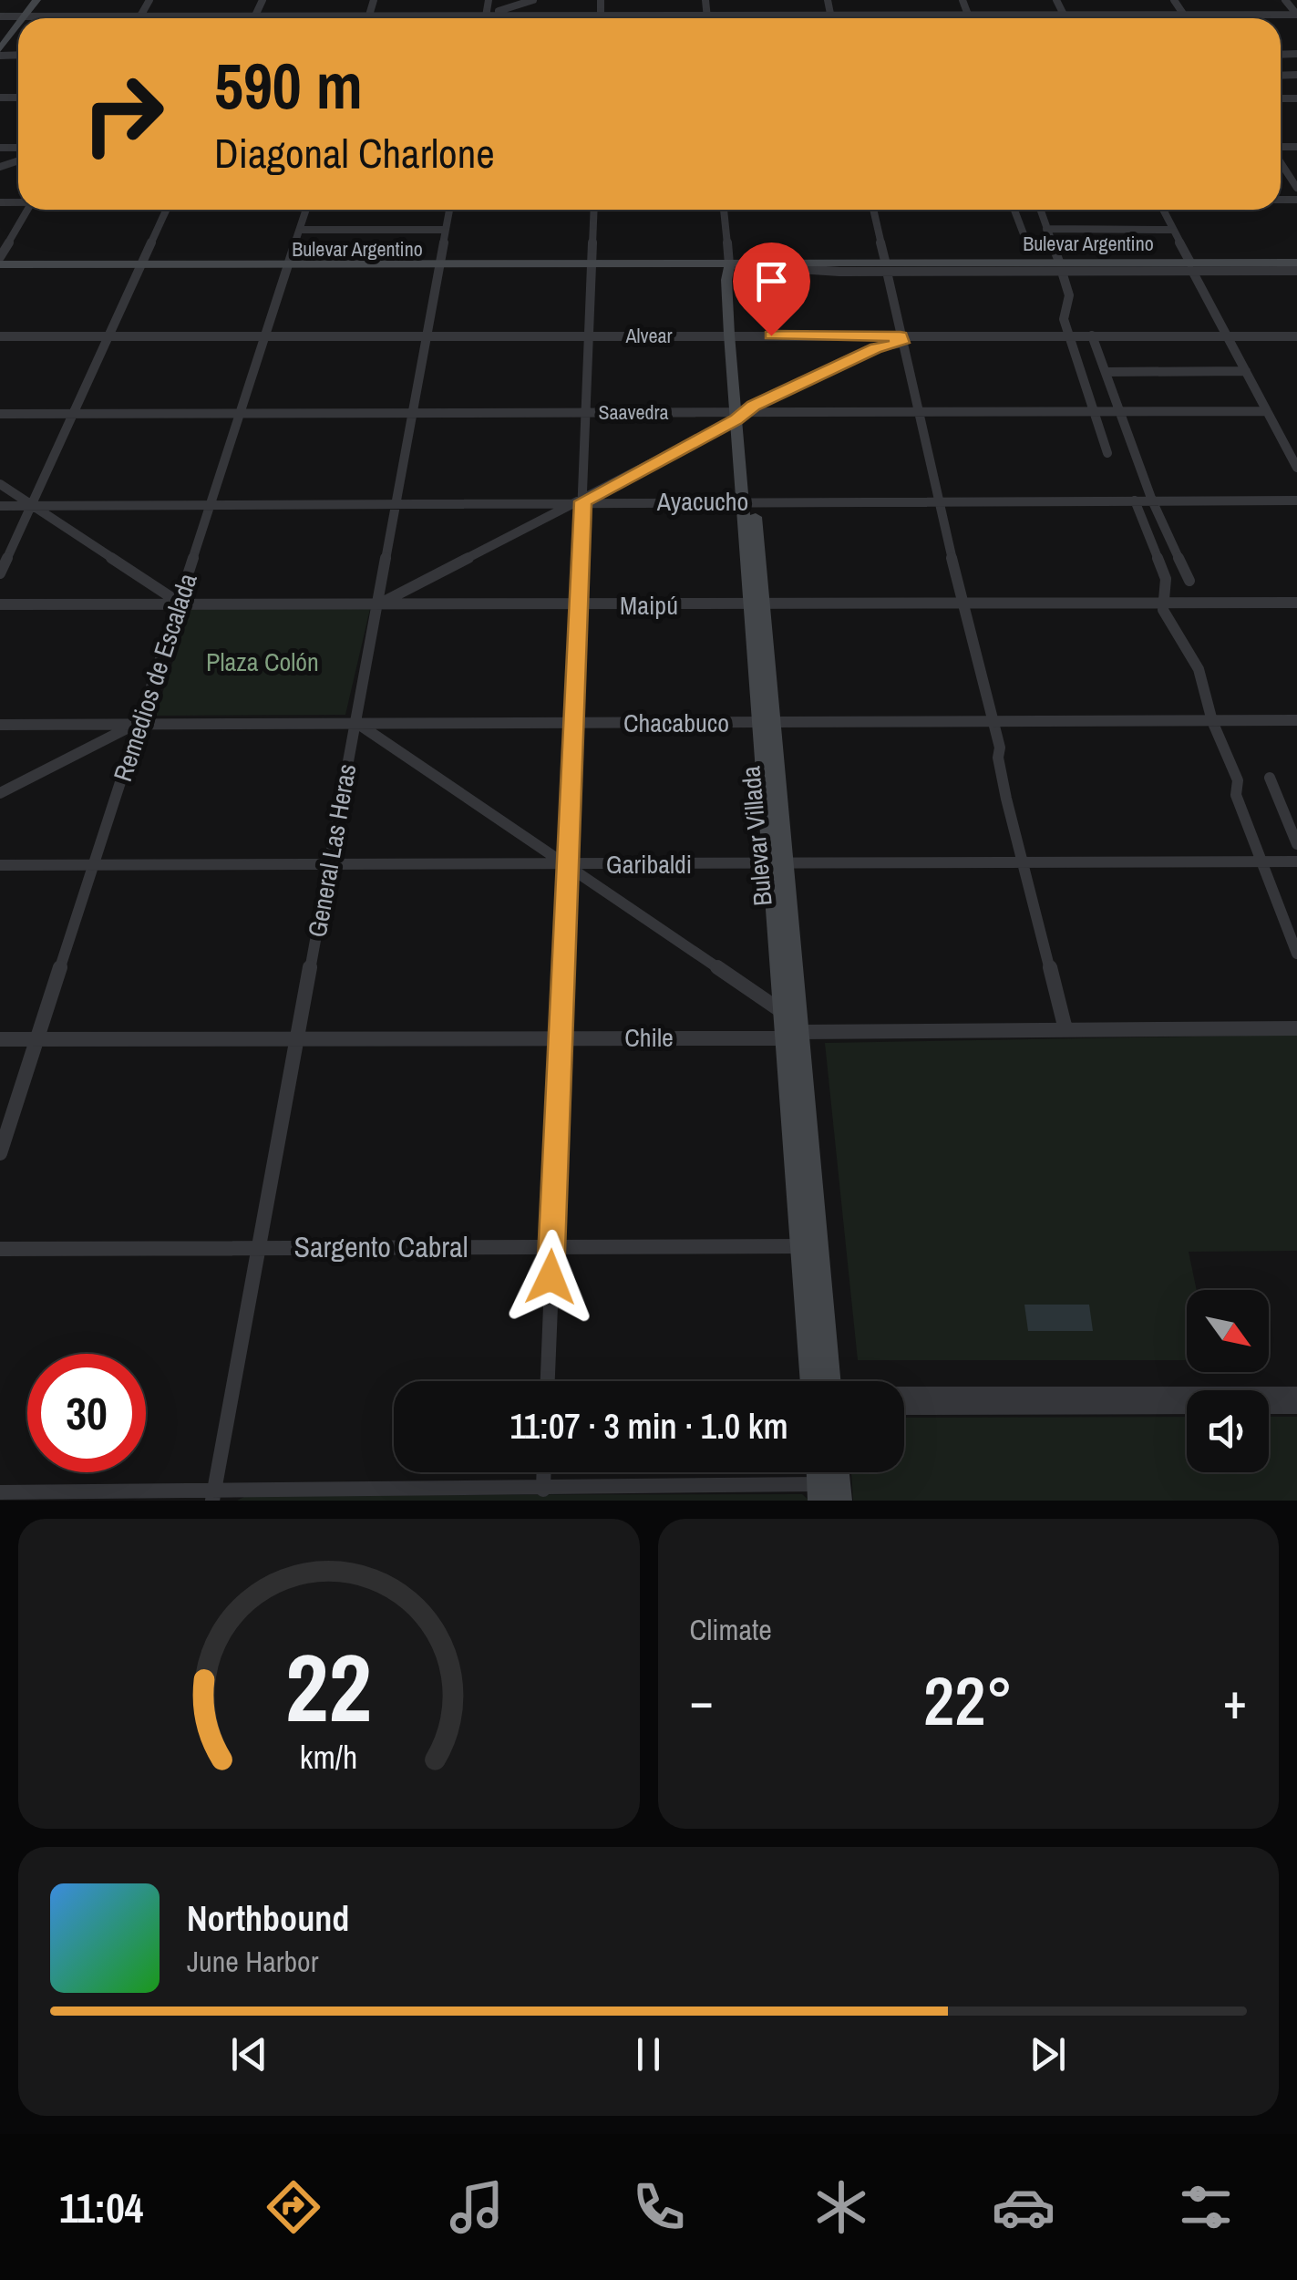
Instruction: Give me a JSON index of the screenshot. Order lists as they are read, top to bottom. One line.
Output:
{"streets":{"main road":["Bulevar Argentino","Bulevar Villada"],"street":["Alvear","Saavedra","Ayacucho","Maipú","Remedios de Escalada","Chacabuco","General Las Heras","Garibaldi","Chile","Sargento Cabral"]},"crossings":[["Bulevar Argentino","Remedios de Escalada"],["Bulevar Argentino","Bulevar Villada"],["Bulevar Argentino","General Las Heras"],["Alvear","Remedios de Escalada"],["Alvear","Bulevar Villada"],["Alvear","General Las Heras"],["Saavedra","Remedios de Escalada"],["Saavedra","Bulevar Villada"],["Saavedra","General Las Heras"],["Ayacucho","Remedios de Escalada"],["Ayacucho","Bulevar Villada"],["Ayacucho","General Las Heras"],["Maipú","Remedios de Escalada"],["Maipú","Bulevar Villada"],["Maipú","General Las Heras"],["Remedios de Escalada","Chacabuco"],["Remedios de Escalada","Garibaldi"],["Remedios de Escalada","Chile"],["Chacabuco","Bulevar Villada"],["Chacabuco","General Las Heras"],["Bulevar Villada","Garibaldi"],["Bulevar Villada","Chile"],["Bulevar Villada","Sargento Cabral"],["General Las Heras","Garibaldi"],["General Las Heras","Chile"],["General Las Heras","Sargento Cabral"]],"parks":["Plaza Colón"],"north":"bottom right","page":{"turn":["590 m","Diagonal Charlone"],"limit":"30","trip":"11:07 · 3 min · 1.0 km","tile":"Climate","heat":["−","22°","+"],"song":["Northbound","June Harbor"],"tabs":"11:04","gauge":["22","km/h"]}}
